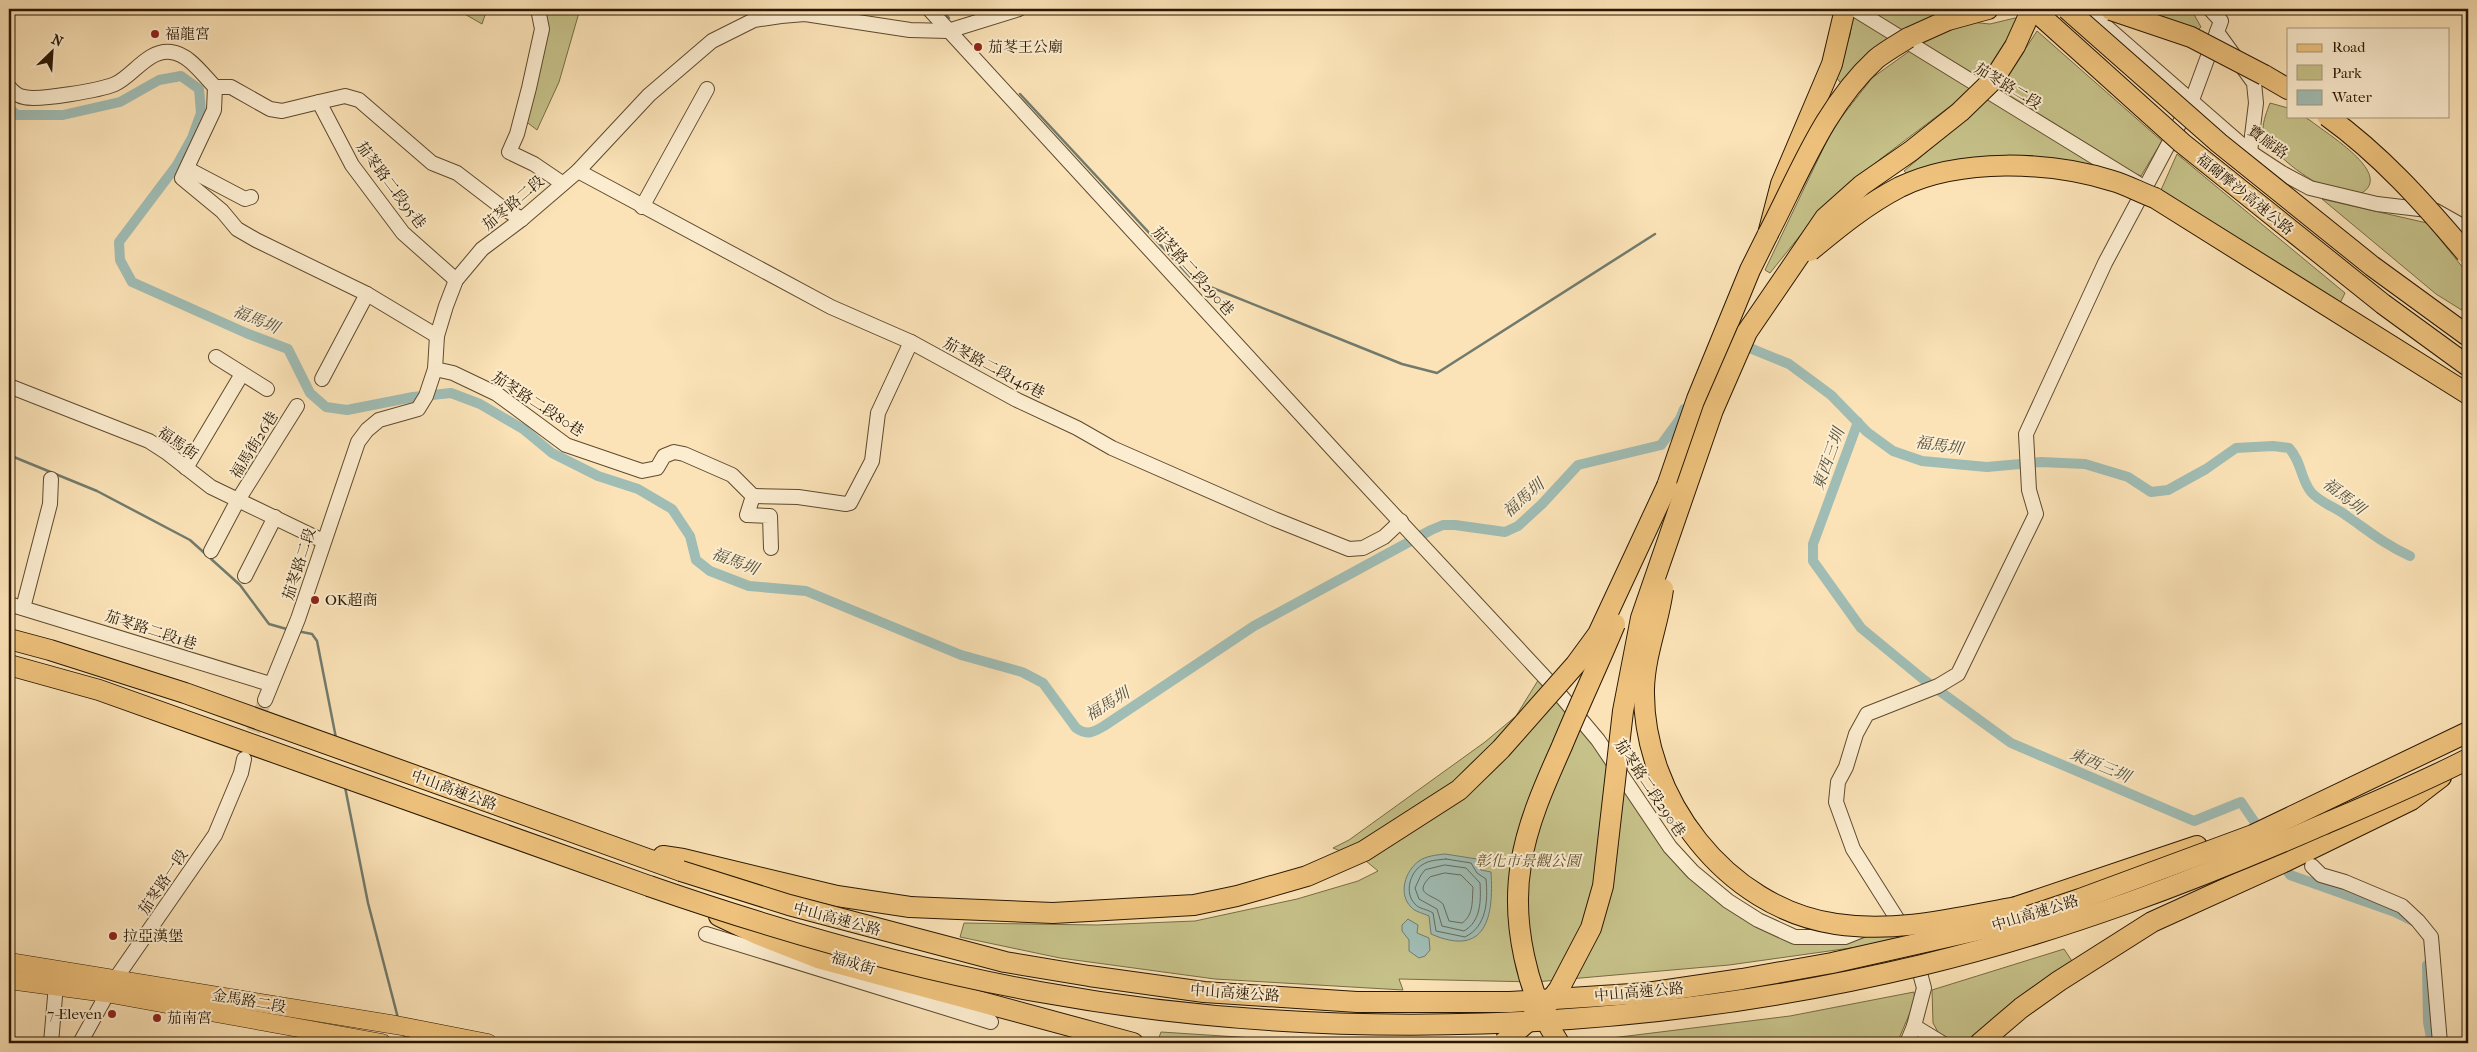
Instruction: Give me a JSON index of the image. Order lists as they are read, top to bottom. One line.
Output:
{"streets":{"highway":["福爾摩沙高速公路","中山高速公路"],"main road":["金馬路二段"],"street":["茄苳路二段","寶廍路","茄苳路二段95巷","茄苳路二段290巷","茄苳路二段146巷","茄苳路二段80巷","福馬街","福馬街26巷","茄苳路二段1巷","茄苳路一段","福成街"]},"crossings":[["茄苳路二段","茄苳路二段95巷"],["茄苳路二段","茄苳路二段290巷"],["茄苳路二段","茄苳路二段146巷"],["茄苳路二段","茄苳路二段80巷"],["茄苳路二段","福馬街"],["茄苳路二段","茄苳路二段1巷"],["茄苳路二段290巷","茄苳路二段146巷"],["福馬街","福馬街26巷"],["茄苳路一段","金馬路二段"]],"water":["福馬圳","東西三圳"],"parks":["彰化市景觀公園"],"places":["福龍宮","茄苳王公廟","OK超商","拉亞漢堡","7-Eleven","茄南宮"],"legend":["Road","Park","Water"],"north":"top right"}
